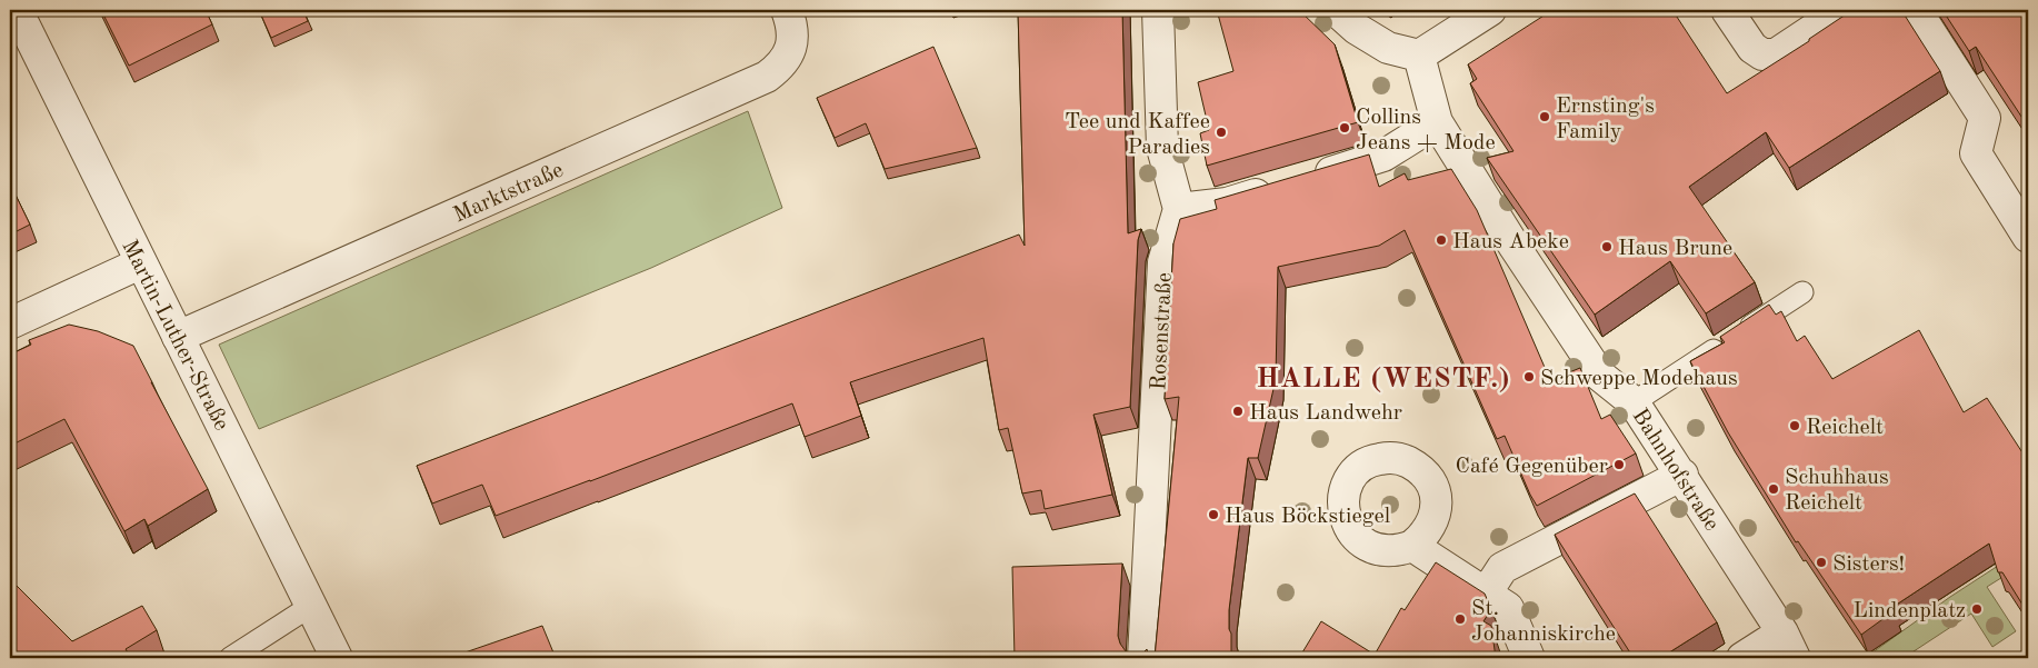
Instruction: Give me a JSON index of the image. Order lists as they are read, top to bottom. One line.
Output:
{"streets":{"street":["Marktstraße","Rosenstraße","Martin-Luther-Straße","Bahnhofstraße"]},"crossings":[["Marktstraße","Martin-Luther-Straße"]],"districts":["HALLE (WESTF.)"],"places":["Ernsting's Family","Collins Jeans + Mode","Tee und Kaffee Paradies","Haus Abeke","Haus Brune","Schweppe Modehaus","Haus Landwehr","Reichelt","Café Gegenüber","Schuhhaus Reichelt","Haus Böckstiegel","Sisters!","Lindenplatz","St. Johanniskirche"]}
